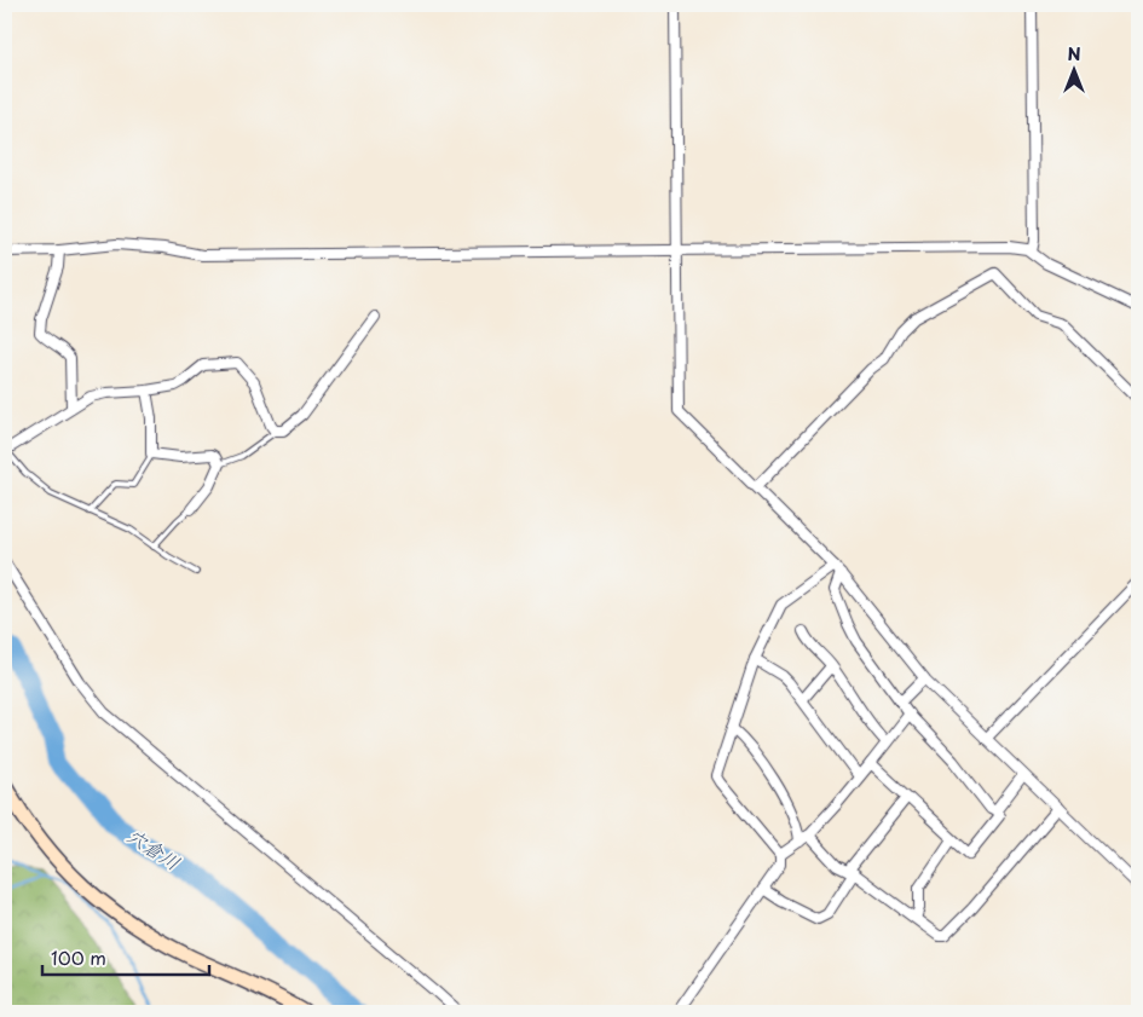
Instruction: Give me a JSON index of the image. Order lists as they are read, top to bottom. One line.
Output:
{"water":["穴倉川"],"scale_bar":"100 m","north":"top"}
